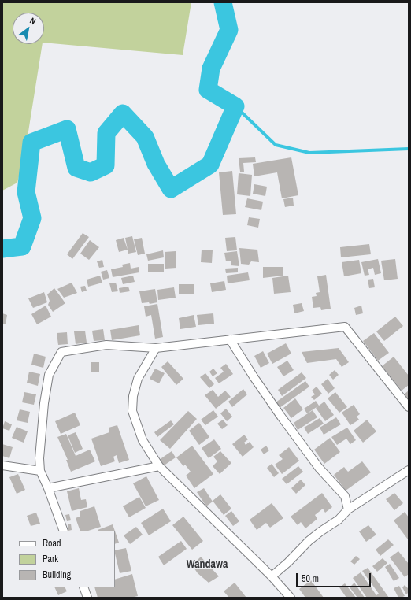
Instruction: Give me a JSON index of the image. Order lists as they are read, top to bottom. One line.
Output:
{"districts":["Wandawa"],"legend":["Road","Park","Building"],"scale_bar":"50 m","north":"top right"}
